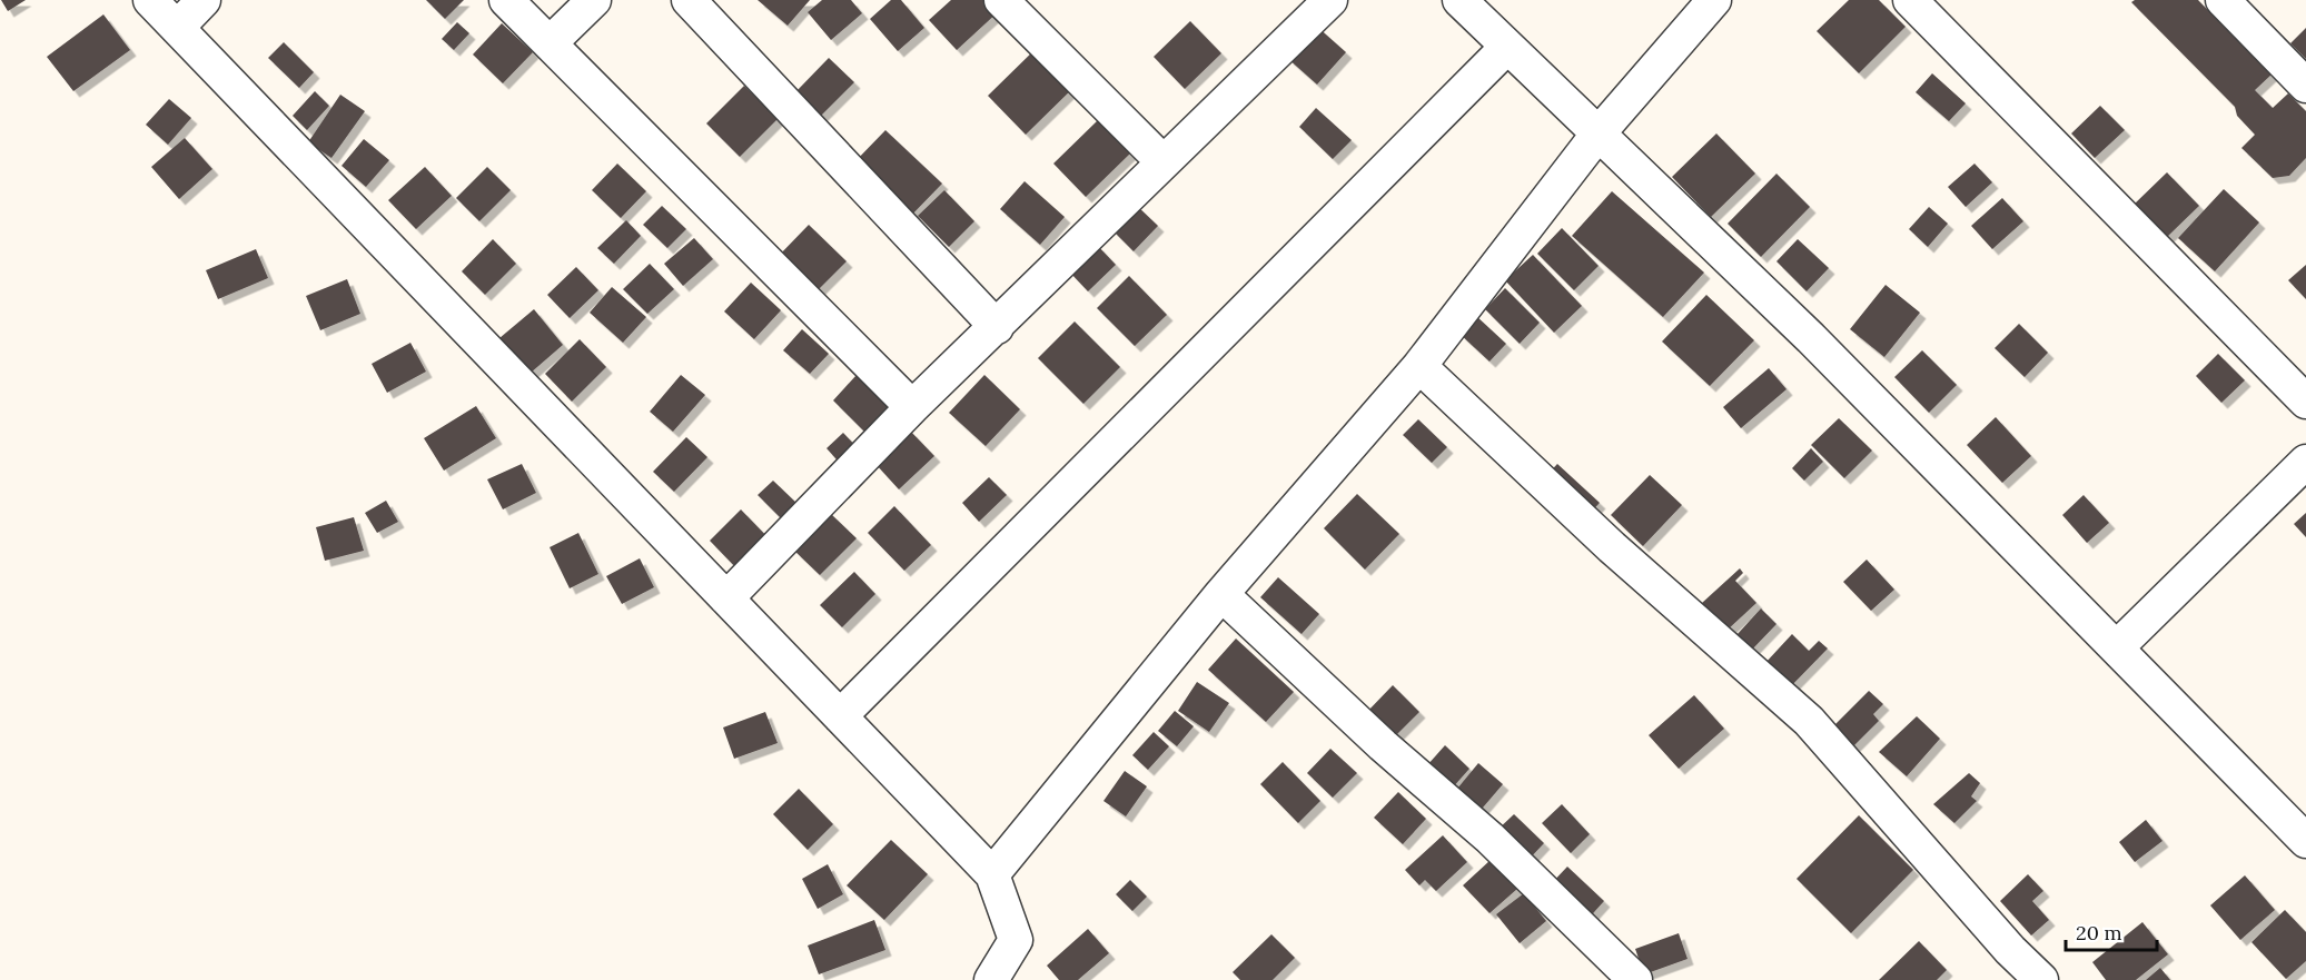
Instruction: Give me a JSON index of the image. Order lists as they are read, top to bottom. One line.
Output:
{"scale_bar":"20 m"}
